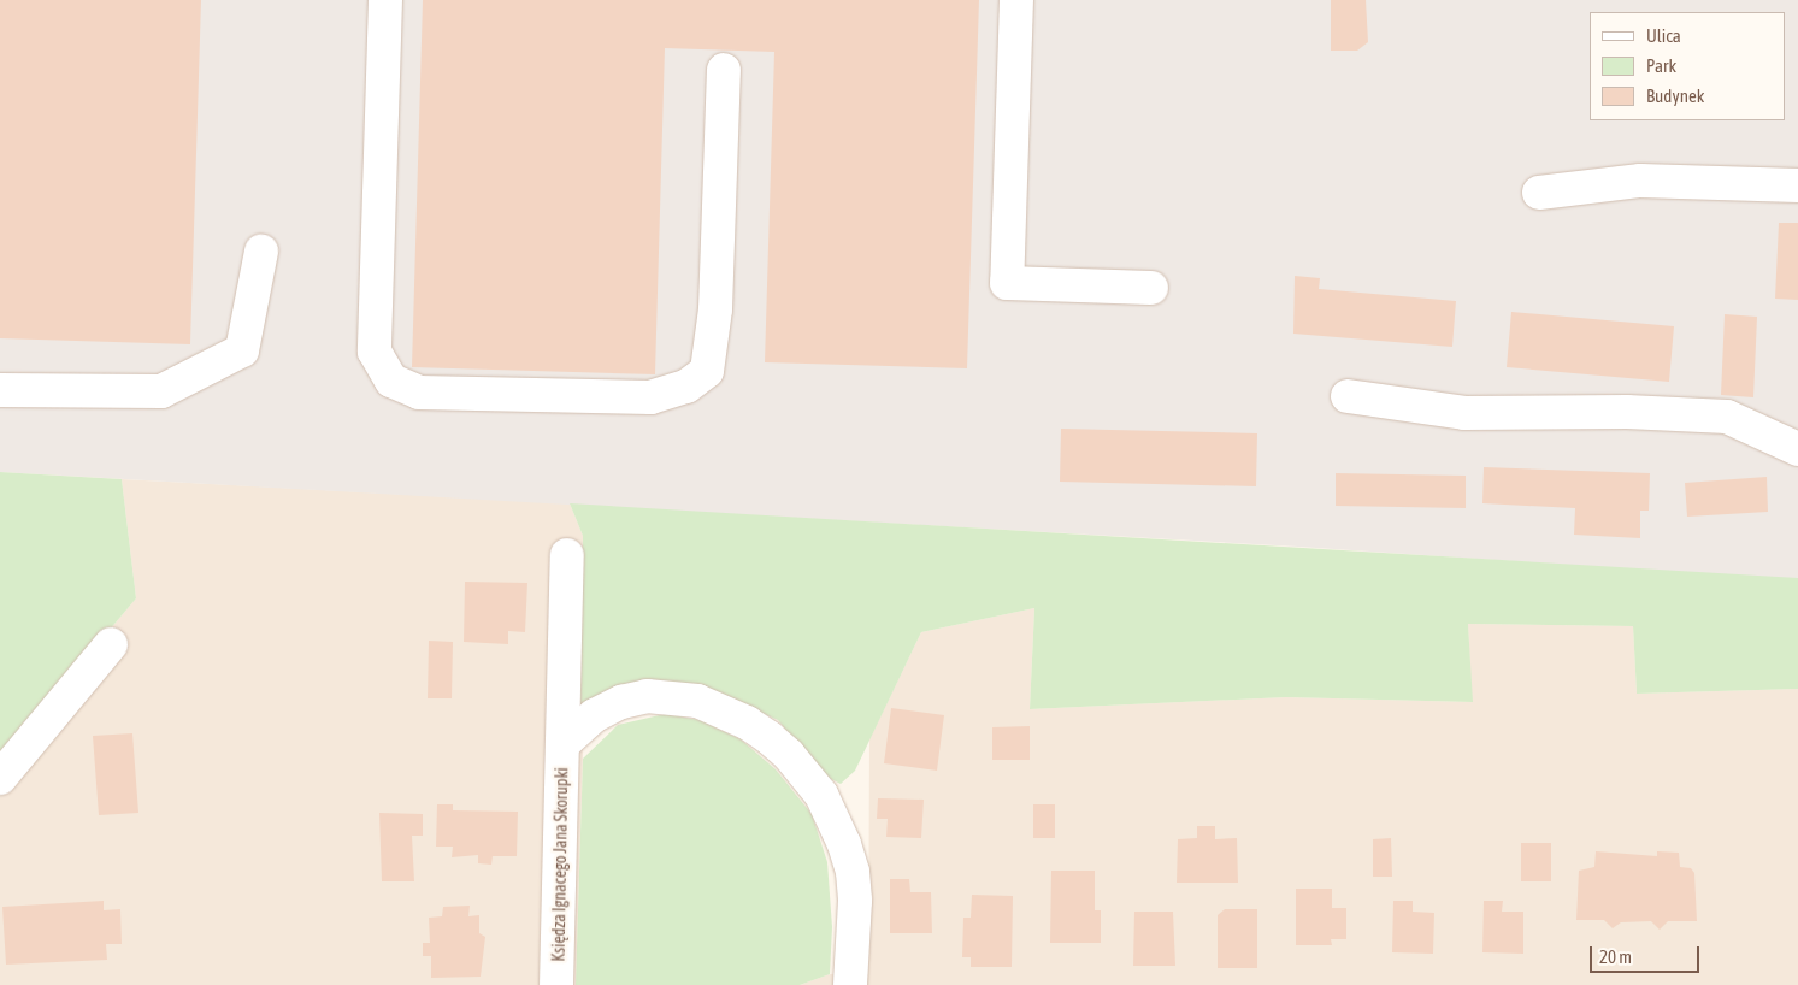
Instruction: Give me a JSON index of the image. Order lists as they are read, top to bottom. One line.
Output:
{"streets":{"street":["Księdza Ignacego Jana Skorupki"]},"legend":["Ulica","Park","Budynek"],"scale_bar":"20 m"}
